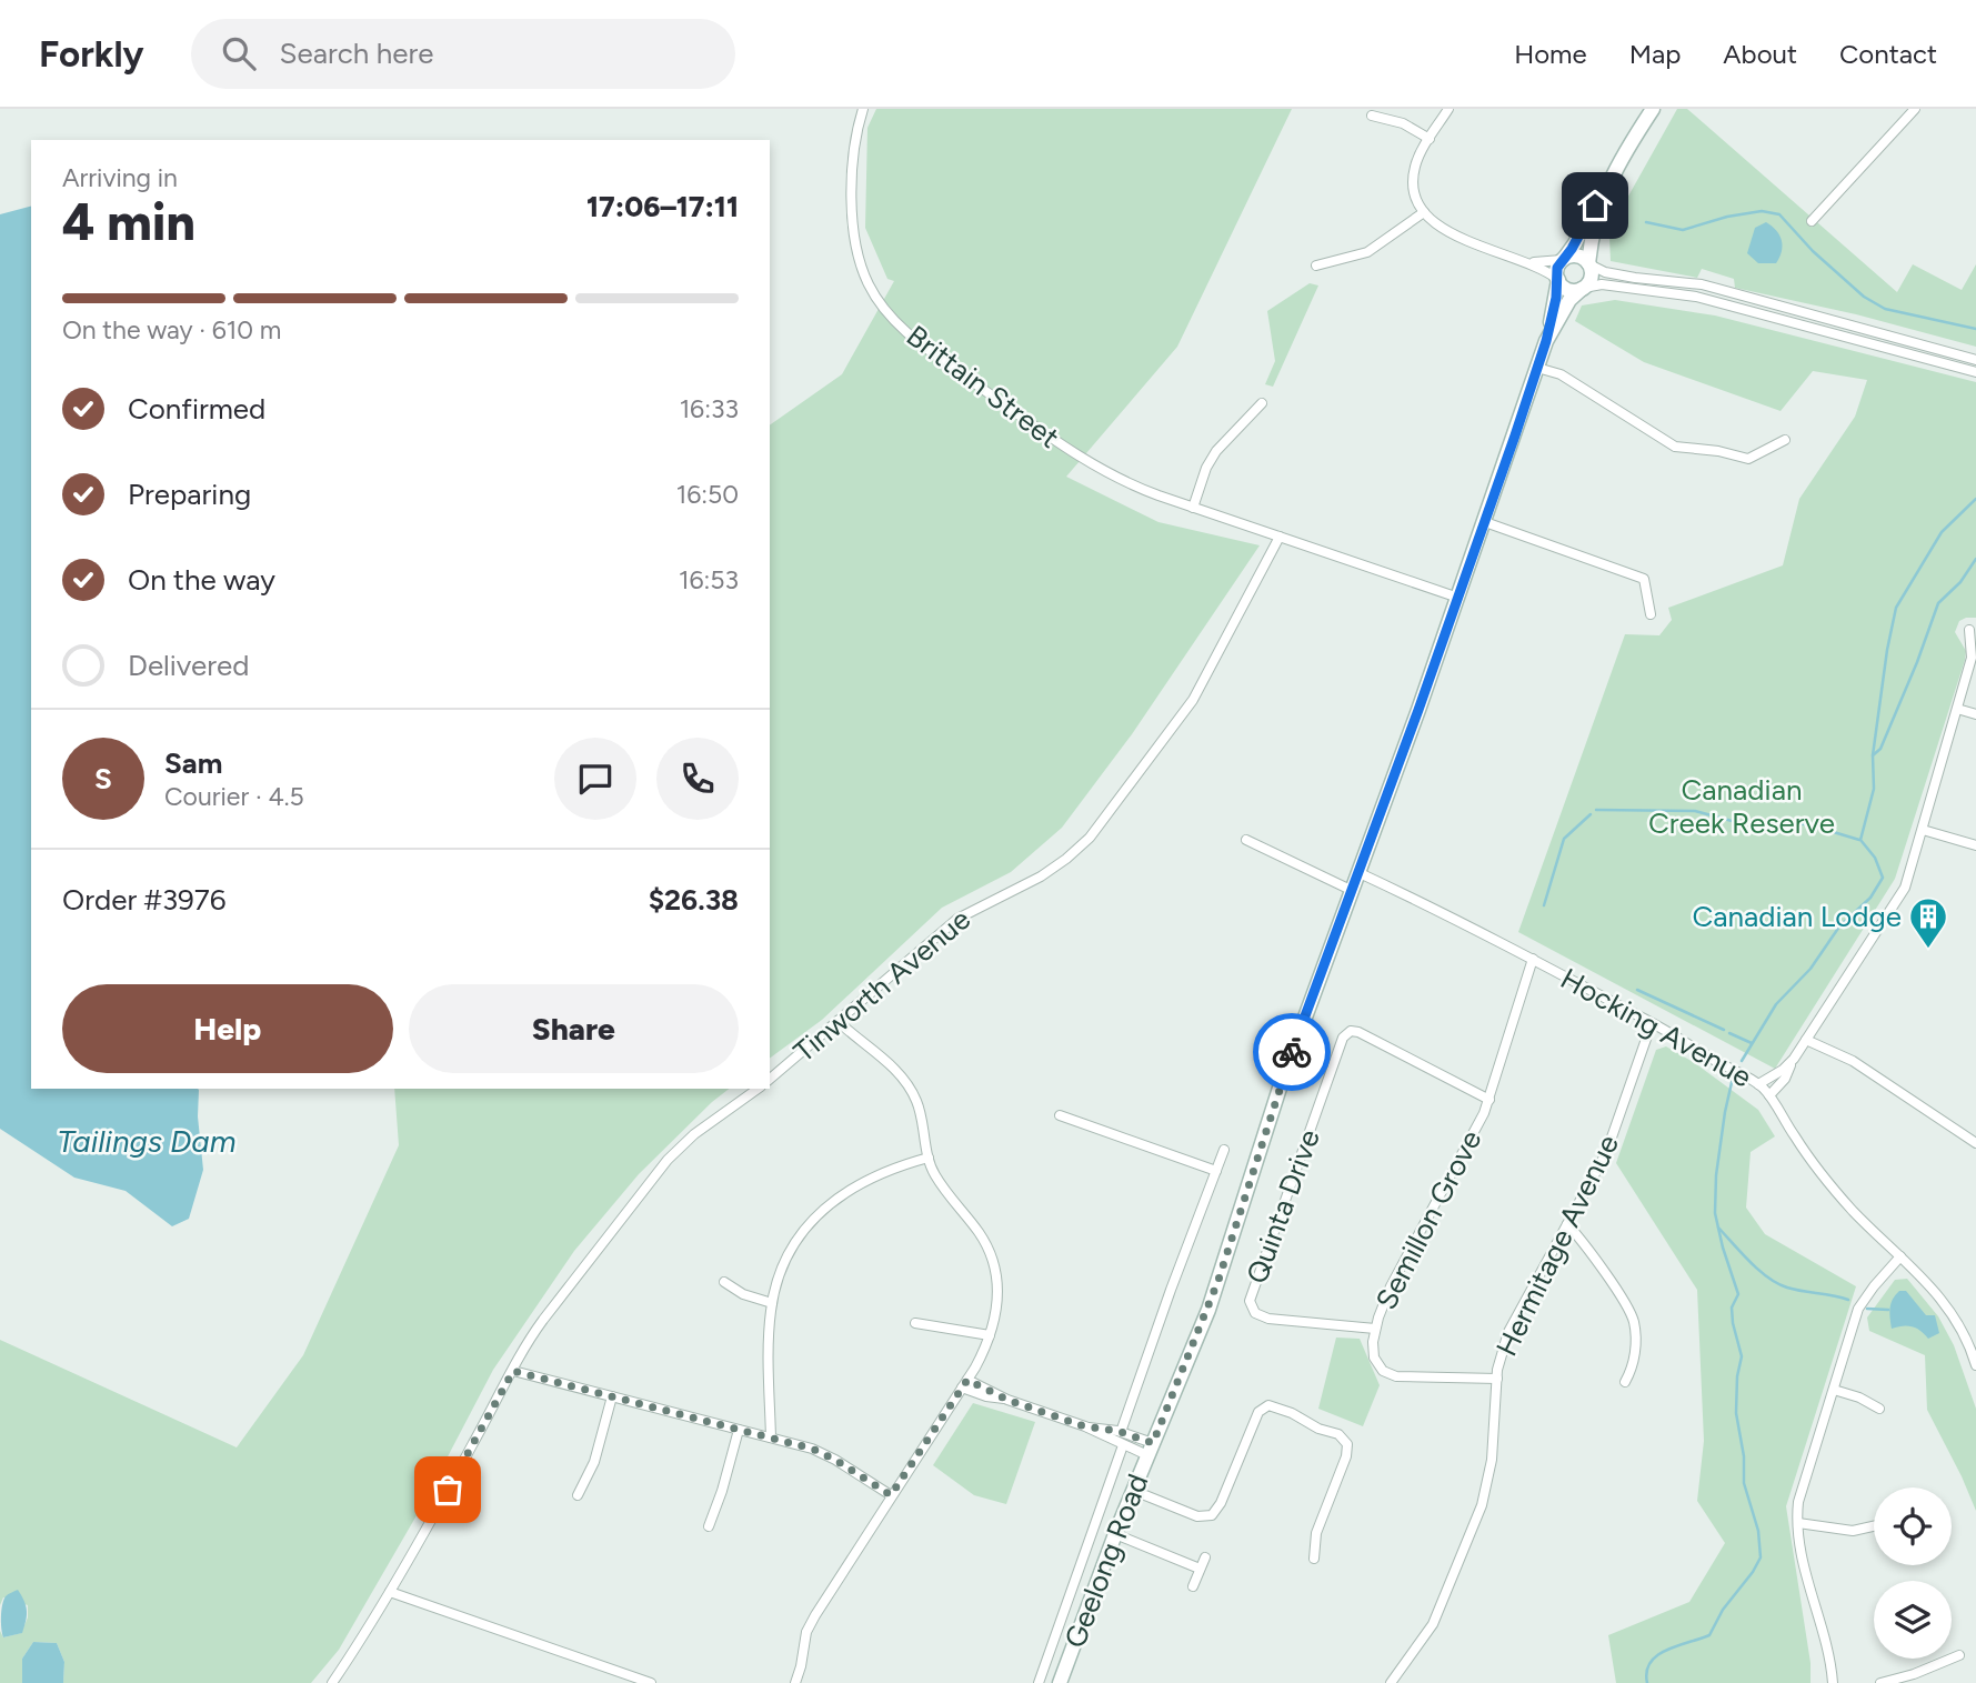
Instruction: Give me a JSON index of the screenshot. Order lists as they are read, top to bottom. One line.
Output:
{"streets":{"main road":["Geelong Road"],"street":["Brittain Street","Tinworth Avenue","Hocking Avenue","Quinta Drive","Semillon Grove","Hermitage Avenue"]},"crossings":[["Brittain Street","Tinworth Avenue"],["Hocking Avenue","Semillon Grove"],["Hocking Avenue","Hermitage Avenue"],["Hocking Avenue","Geelong Road"],["Quinta Drive","Semillon Grove"],["Semillon Grove","Hermitage Avenue"]],"water":["Tailings Dam"],"parks":["Canadian Creek Reserve"],"places":{"building":["Canadian Lodge"]},"page":{"header":"Forkly","search":"Search here","nav":["Home","Map","About","Contact"],"heading":["4 min","Arriving in","17:06–17:11"],"panel":["Sam","Courier · 4.5","Order #3976","$26.38"],"bar":"On the way · 610 m","list":[["Confirmed","16:33"],["Preparing","16:50"],["On the way","16:53"],"Delivered"],"round":"S","buttons":["Help","Share"]}}
